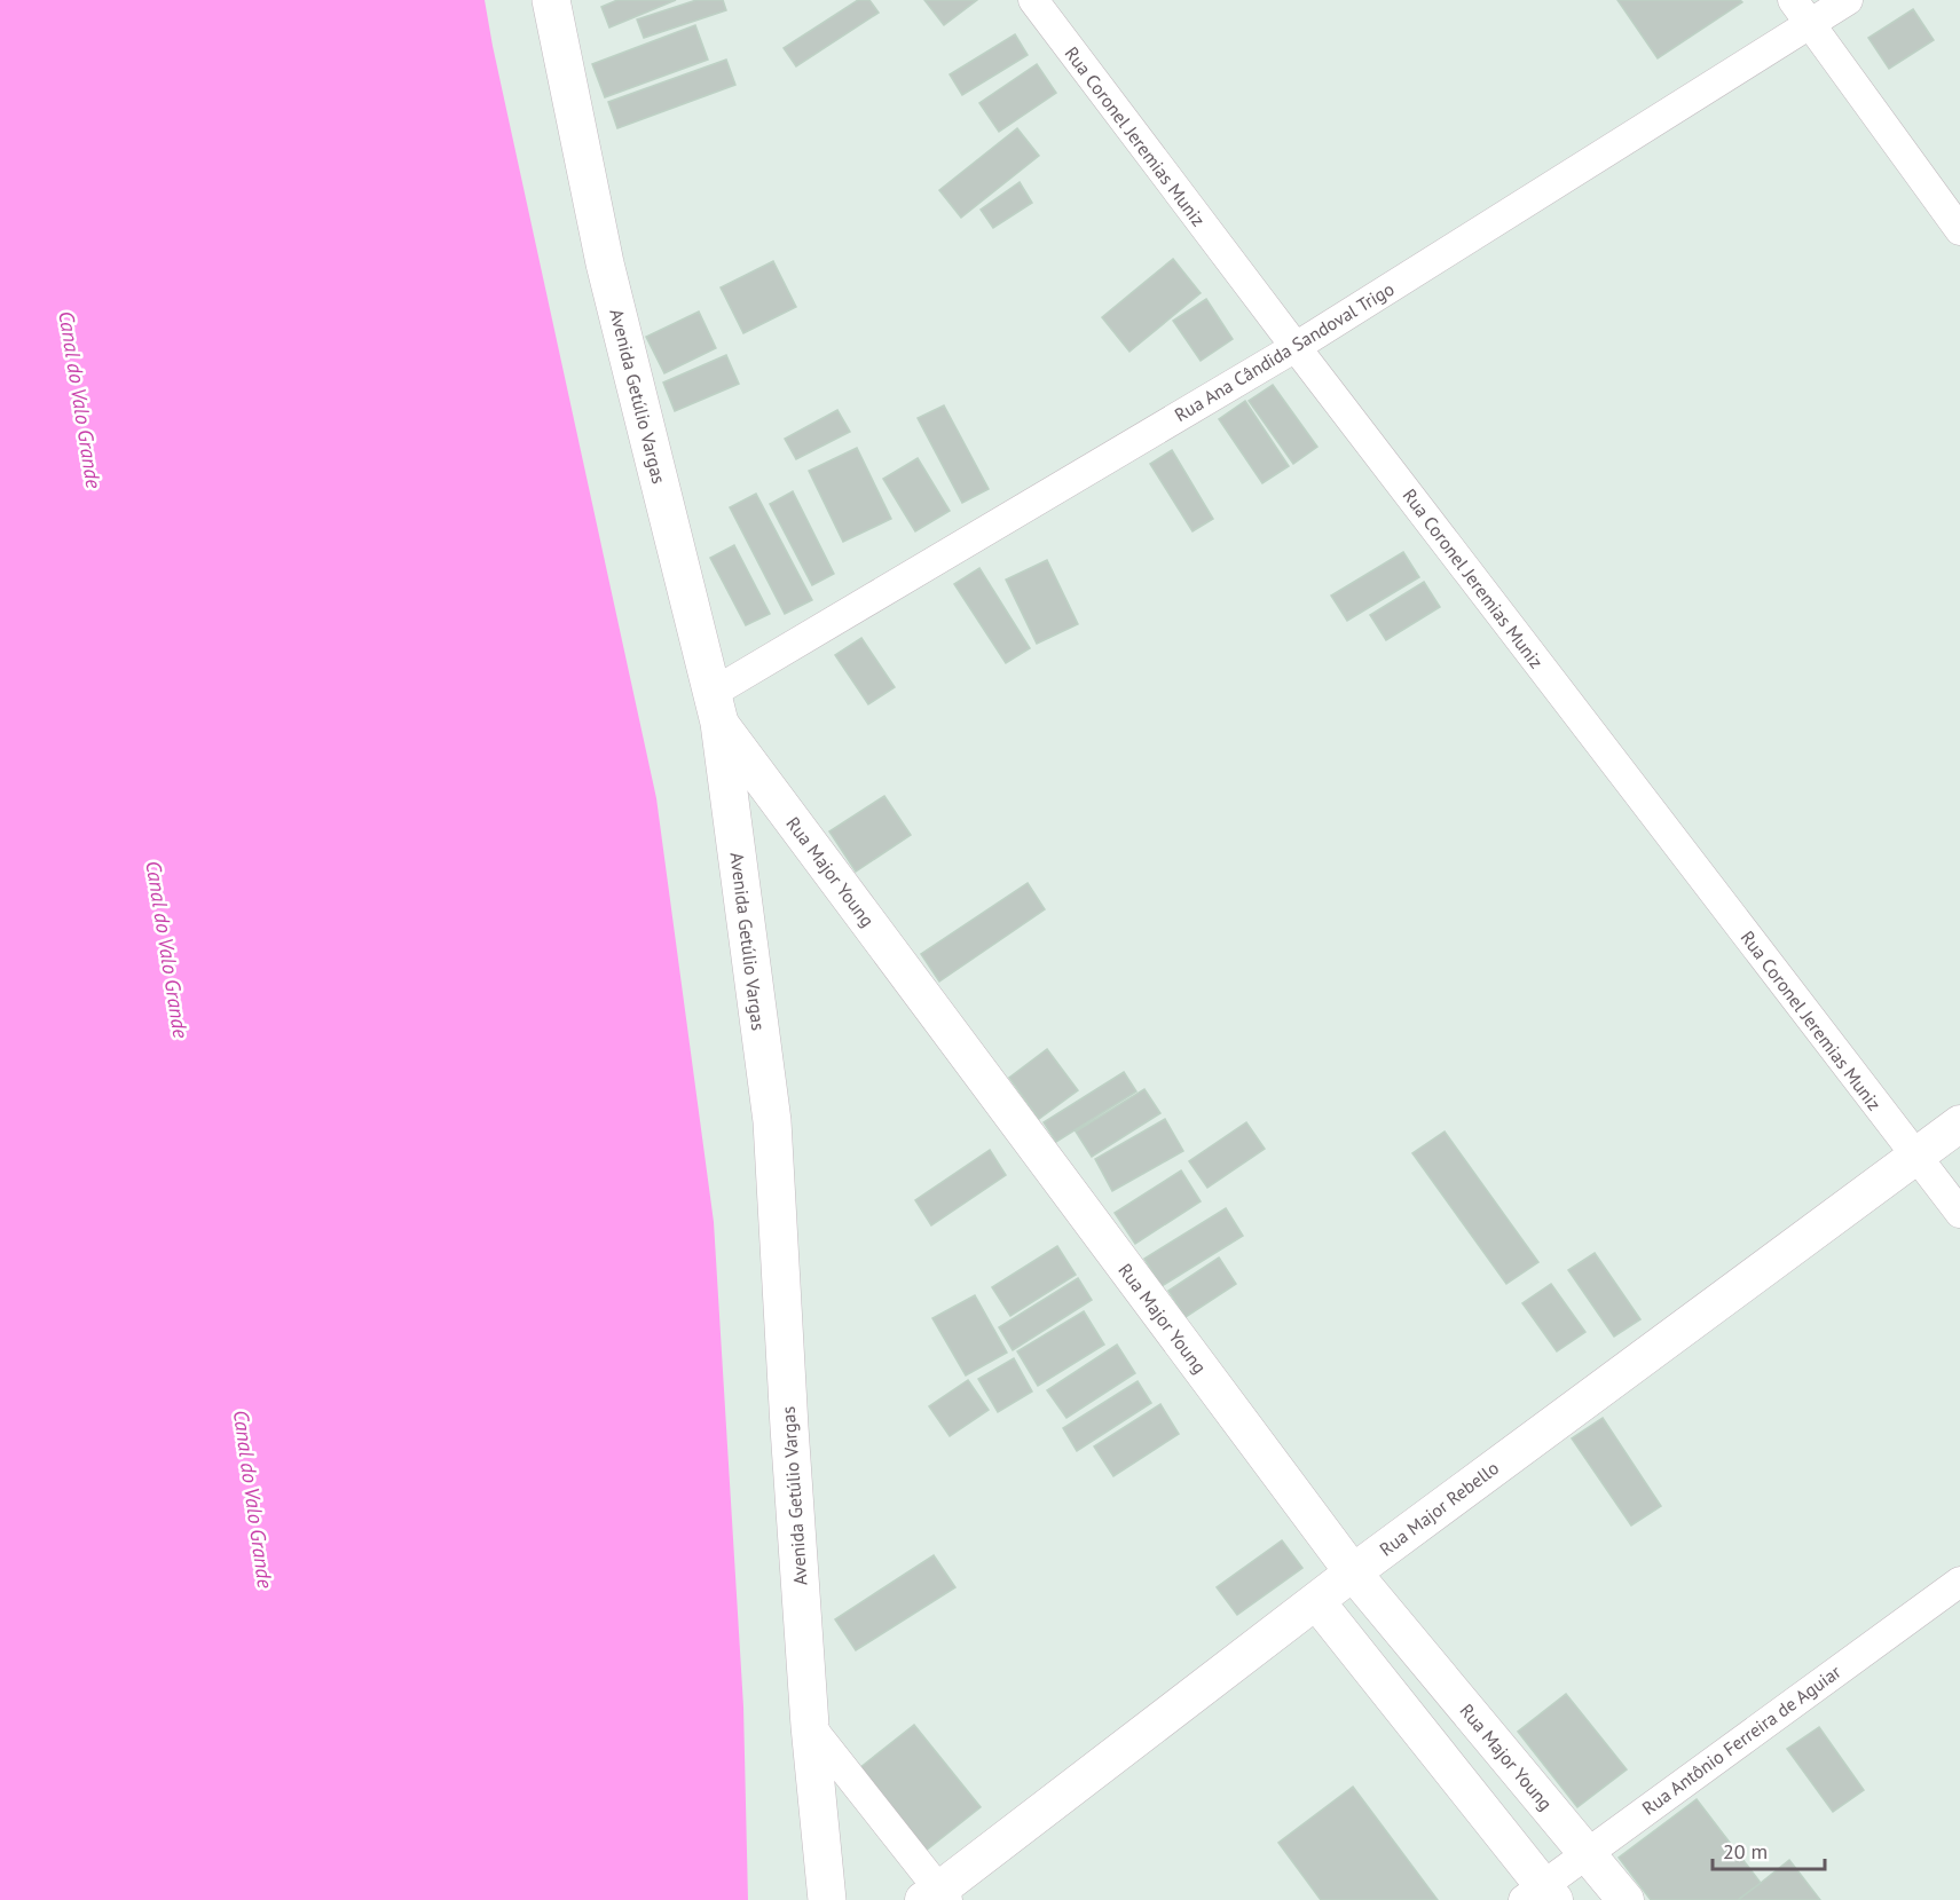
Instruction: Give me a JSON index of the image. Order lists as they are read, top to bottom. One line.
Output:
{"streets":{"main road":["Avenida Getúlio Vargas"],"street":["Rua Coronel Jeremias Muniz","Rua Ana Cândida Sandoval Trigo","Rua Major Young","Rua Major Rebello","Rua Antônio Ferreira de Aguiar"]},"crossings":[["Rua Coronel Jeremias Muniz","Rua Ana Cândida Sandoval Trigo"],["Rua Coronel Jeremias Muniz","Rua Major Rebello"],["Rua Ana Cândida Sandoval Trigo","Avenida Getúlio Vargas"],["Rua Ana Cândida Sandoval Trigo","Rua Major Young"],["Avenida Getúlio Vargas","Rua Major Young"],["Rua Major Young","Rua Major Rebello"],["Rua Major Young","Rua Antônio Ferreira de Aguiar"]],"water":["Canal do Valo Grande"],"scale_bar":"20 m"}
